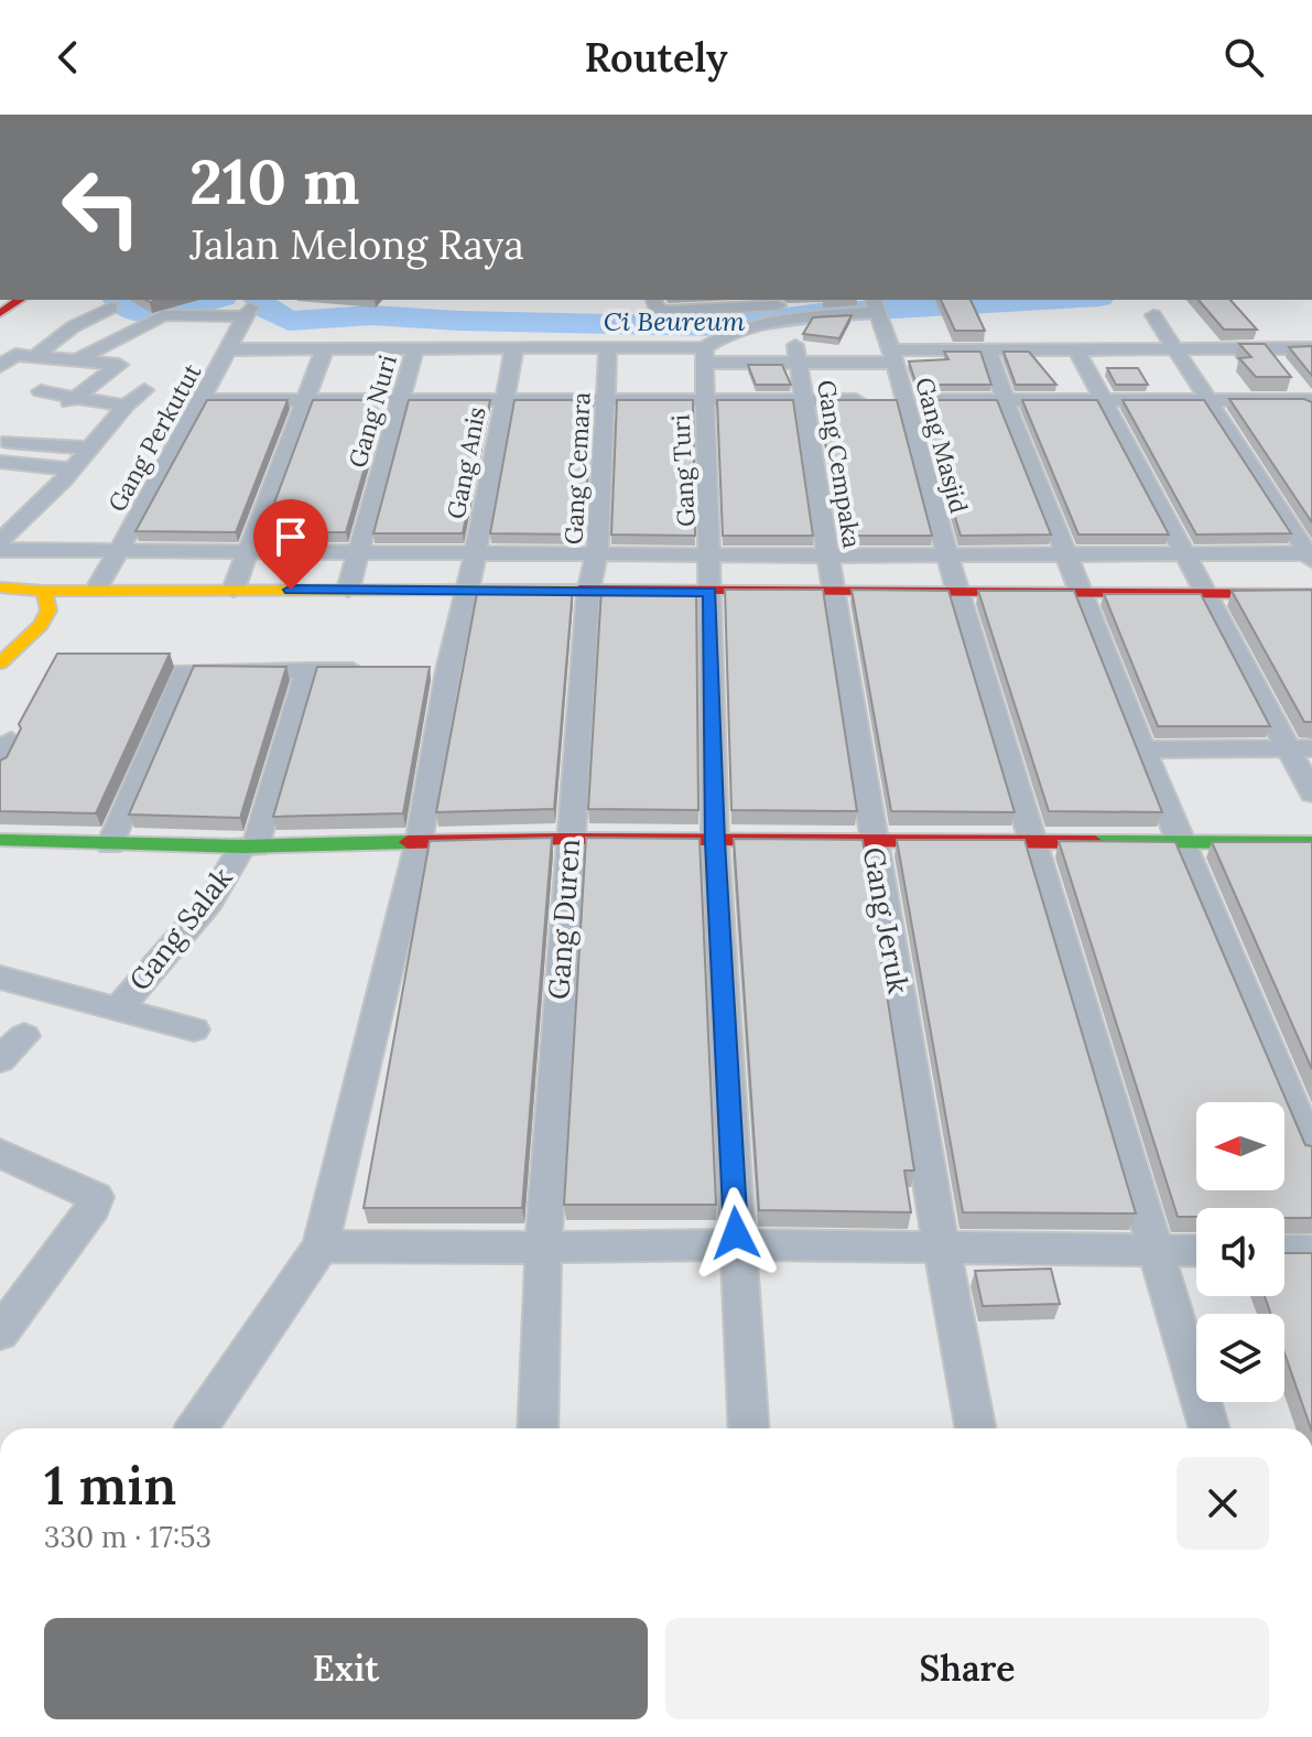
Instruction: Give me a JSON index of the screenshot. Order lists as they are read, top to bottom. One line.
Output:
{"streets":{"street":["Gang Nuri","Gang Perkutut","Gang Masjid","Gang Anis","Gang Cempaka","Gang Cemara","Gang Turi","Gang Duren","Gang Jeruk","Gang Salak"]},"crossings":[["Gang Cempaka","Gang Jeruk"],["Gang Cemara","Gang Duren"]],"water":["Ci Beureum"],"north":"left","page":{"header":"Routely","turn":["210 m","Jalan Melong Raya"],"heading":["1 min","330 m · 17:53"],"buttons":["Exit","Share"]}}
